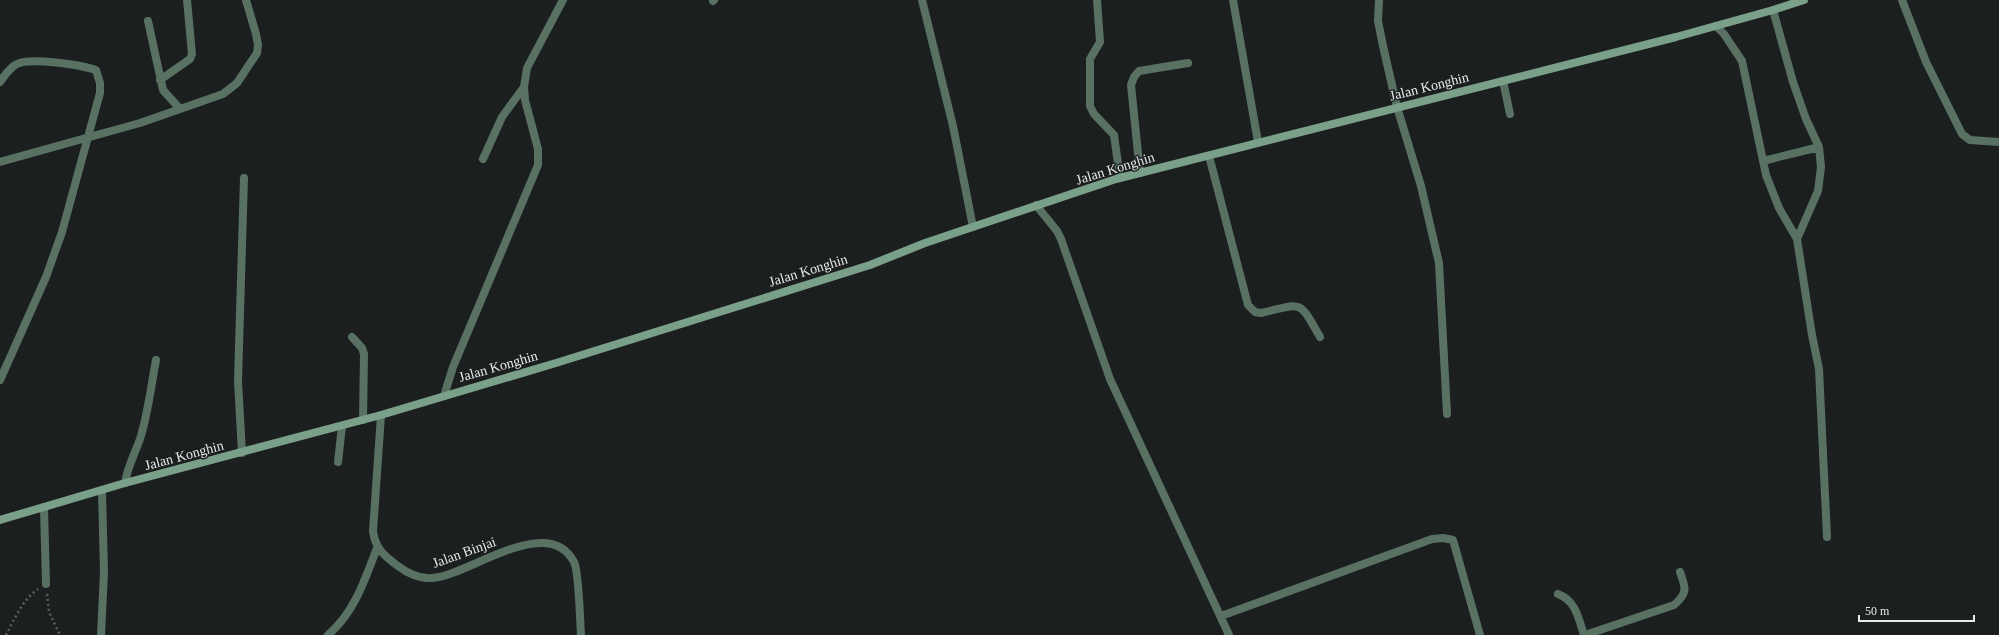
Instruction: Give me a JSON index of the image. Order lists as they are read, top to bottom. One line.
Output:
{"streets":{"street":["Jalan Konghin","Jalan Binjai"]},"scale_bar":"50 m"}
